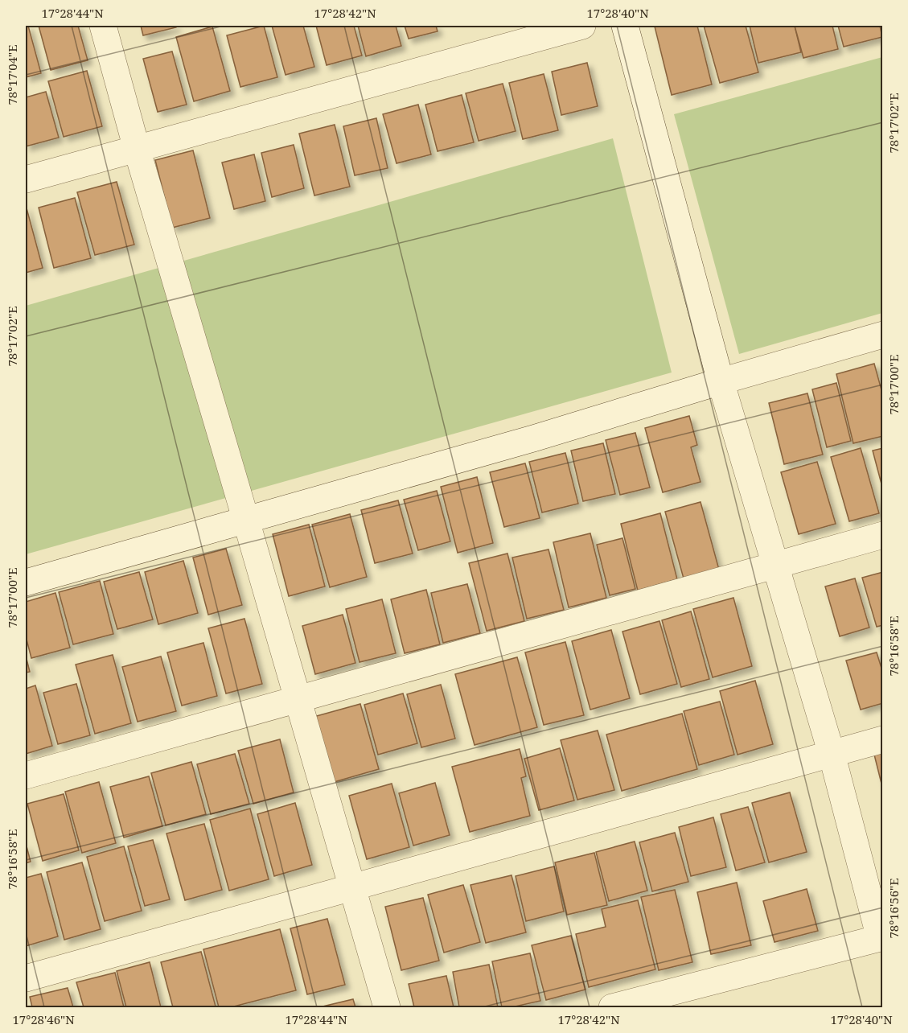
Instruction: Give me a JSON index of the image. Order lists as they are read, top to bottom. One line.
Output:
{"coordinates":["17°28'44\"N","17°28'42\"N","17°28'40\"N","78°17'04\"E","78°17'02\"E","78°17'00\"E","78°16'58\"E","78°16'56\"E","17°28'46\"N"]}
